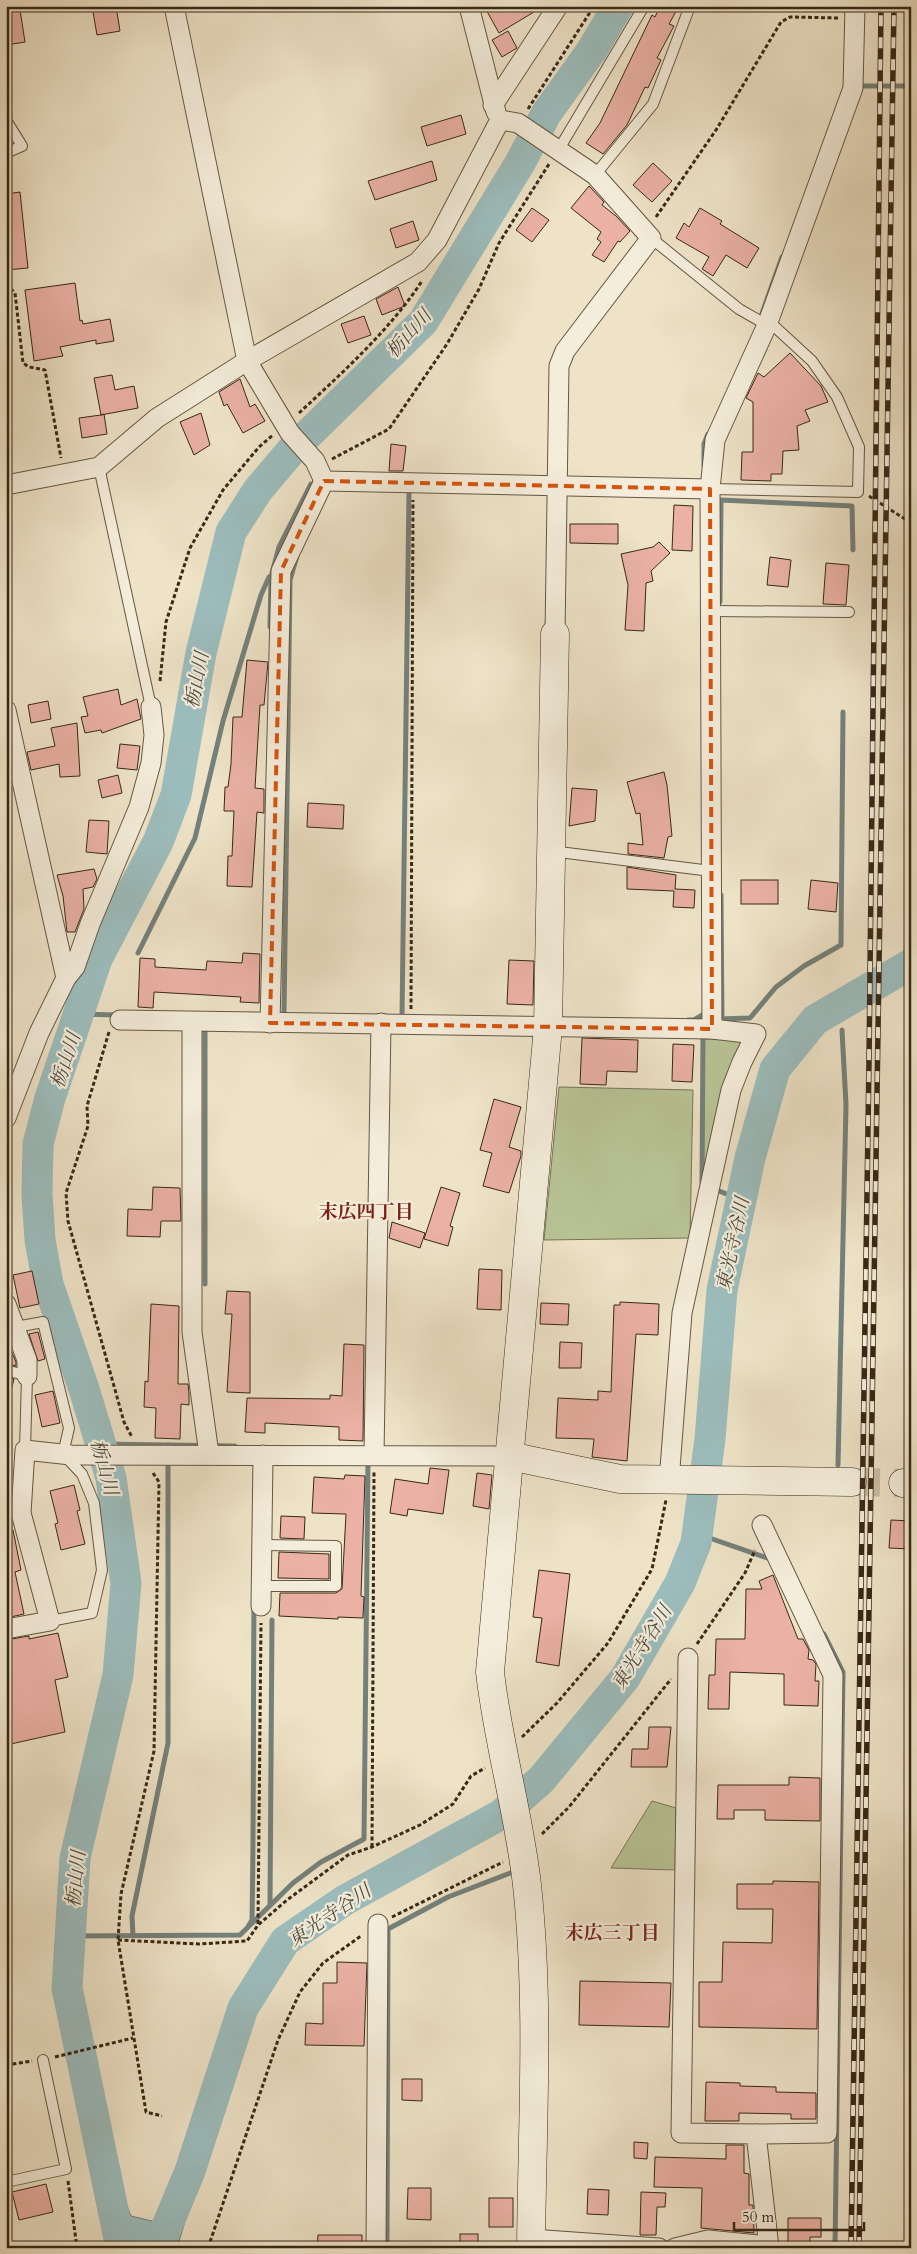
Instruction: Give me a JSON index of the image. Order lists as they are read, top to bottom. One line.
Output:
{"districts":["末広四丁目","末広三丁目"],"water":["栃山川","東光寺谷川"],"scale_bar":"50 m"}
